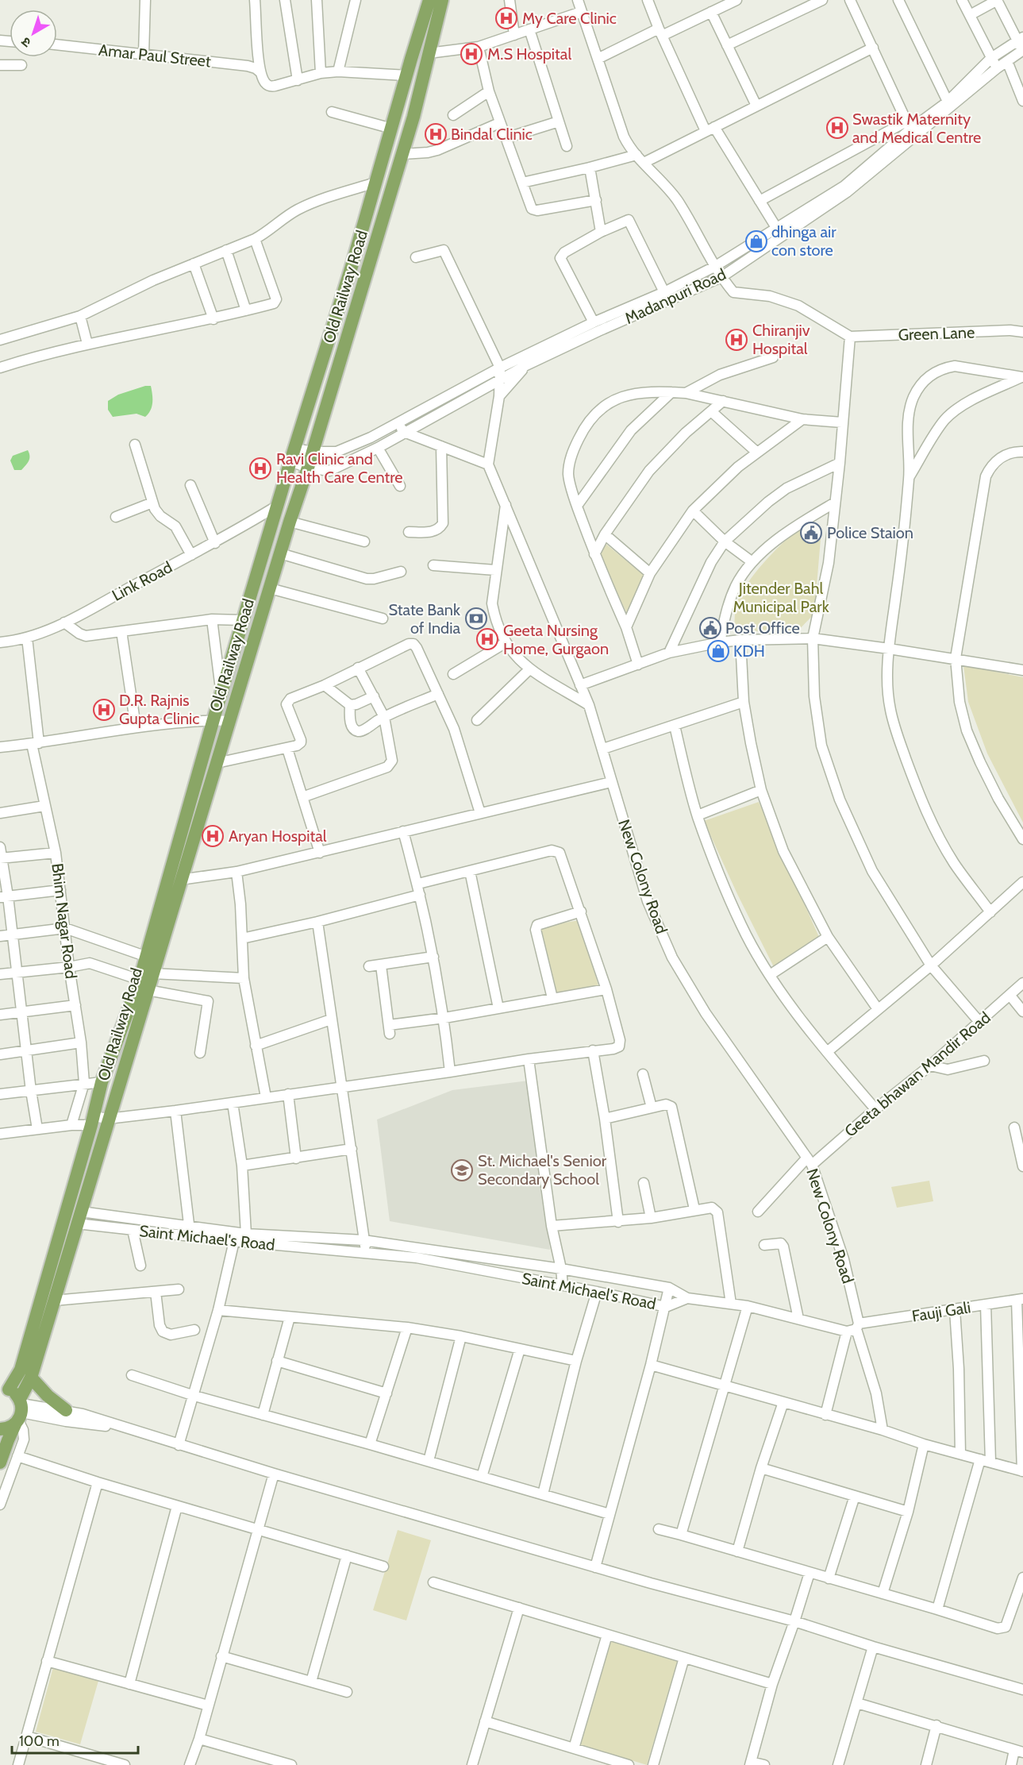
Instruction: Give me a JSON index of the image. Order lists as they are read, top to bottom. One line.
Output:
{"streets":{"main road":["Old Railway Road"],"street":["Amar Paul Street","Madanpuri Road","Green Lane","Link Road","New Colony Road","Bhim Nagar Road","Geeta bhawan Mandir Road","Saint Michael's Road","Fauji Gali"]},"crossings":[["Old Railway Road","Madanpuri Road"],["Old Railway Road","Link Road"],["Old Railway Road","Saint Michael's Road"],["Link Road","Bhim Nagar Road"],["New Colony Road","Geeta bhawan Mandir Road"],["New Colony Road","Fauji Gali"]],"parks":["Jitender Bahl Municipal Park"],"places":{"hospital":["My Care Clinic","M.S Hospital","Swastik Maternity and Medical Centre","Bindal Clinic","Chiranjiv Hospital","Ravi Clinic and Health Care Centre","Geeta Nursing Home, Gurgaon","D.R. Rajnis Gupta Clinic","Aryan Hospital"],"shop":["dhinga air con store","KDH"],"public building":["Police Staion","Post Office"],"bank":["State Bank of India"],"school or university":["St. Michael's Senior Secondary School"]},"scale_bar":"100 m","north":"bottom left"}
